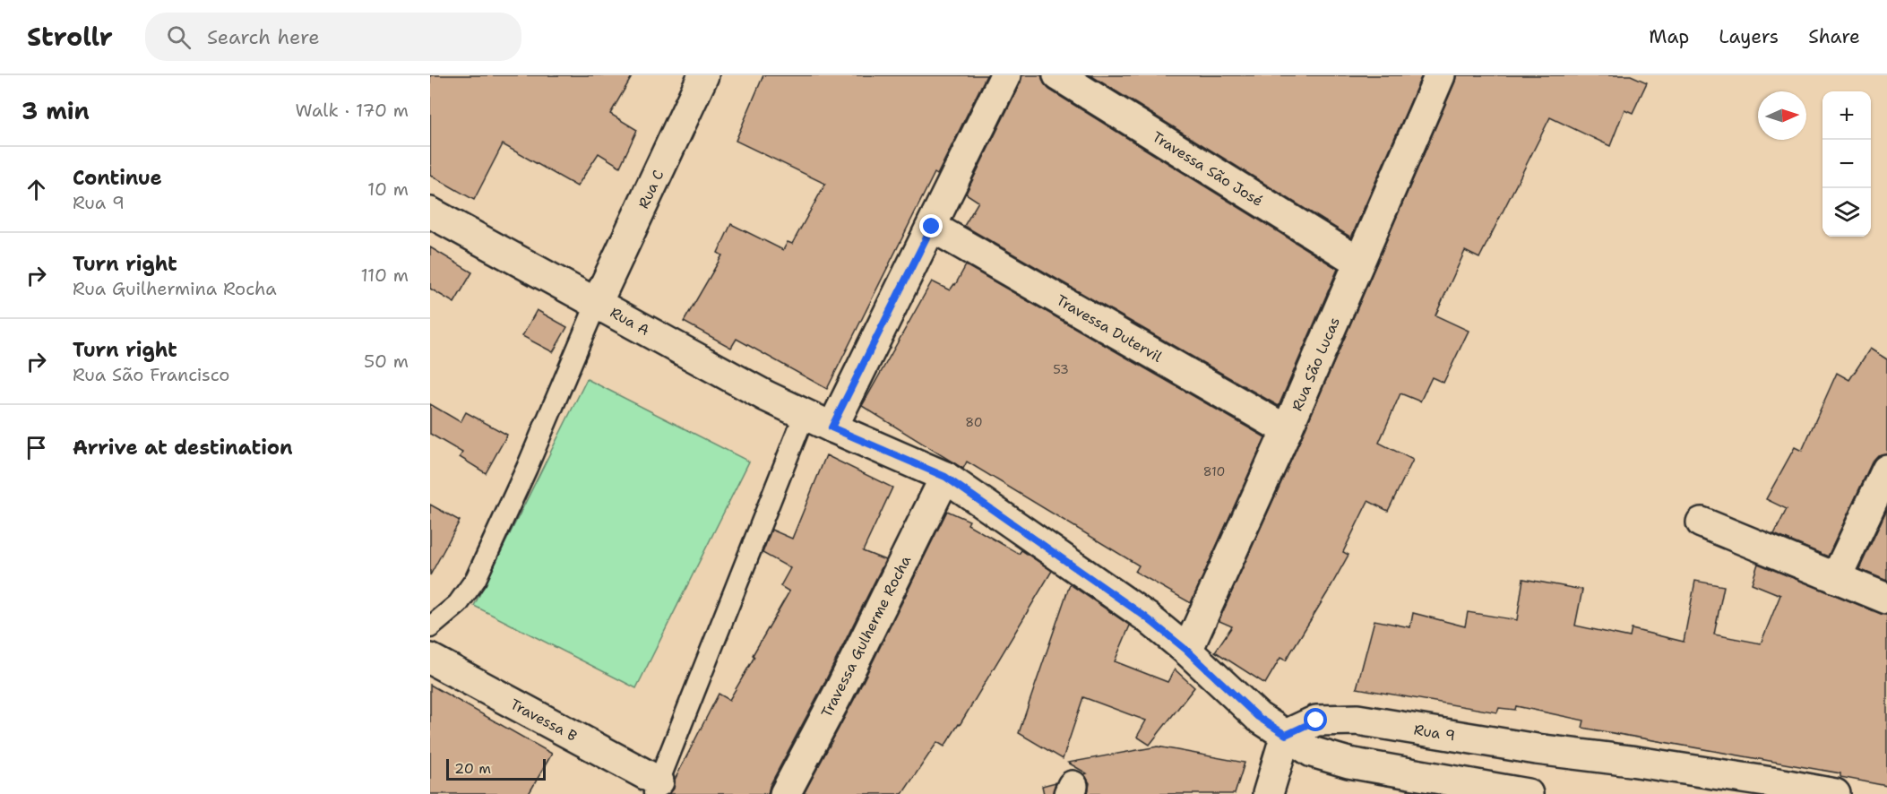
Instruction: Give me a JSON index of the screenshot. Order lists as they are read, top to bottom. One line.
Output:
{"streets":{"street":["Travessa São José","Rua C","Rua A","Travessa Dutervil","Rua São Lucas","Travessa Gulherme Rocha","Travessa B","Rua 9"]},"crossings":[["Travessa São José","Rua São Lucas"],["Rua C","Rua A"],["Rua A","Rua São Lucas"],["Rua A","Travessa Gulherme Rocha"],["Rua A","Rua 9"],["Travessa Dutervil","Rua São Lucas"]],"house_numbers":["53","80","810"],"scale_bar":"20 m","north":"right","page":{"header":"Strollr","search":"Search here","nav":["Map","Layers","Share"],"heading":["3 min","Walk · 170 m"],"map_buttons":["+","−"],"list":[["Continue","Rua 9","10 m"],["Turn right","Rua Guilhermina Rocha","110 m"],["Turn right","Rua São Francisco","50 m"],"Arrive at destination"],"scale":"20 m"}}
